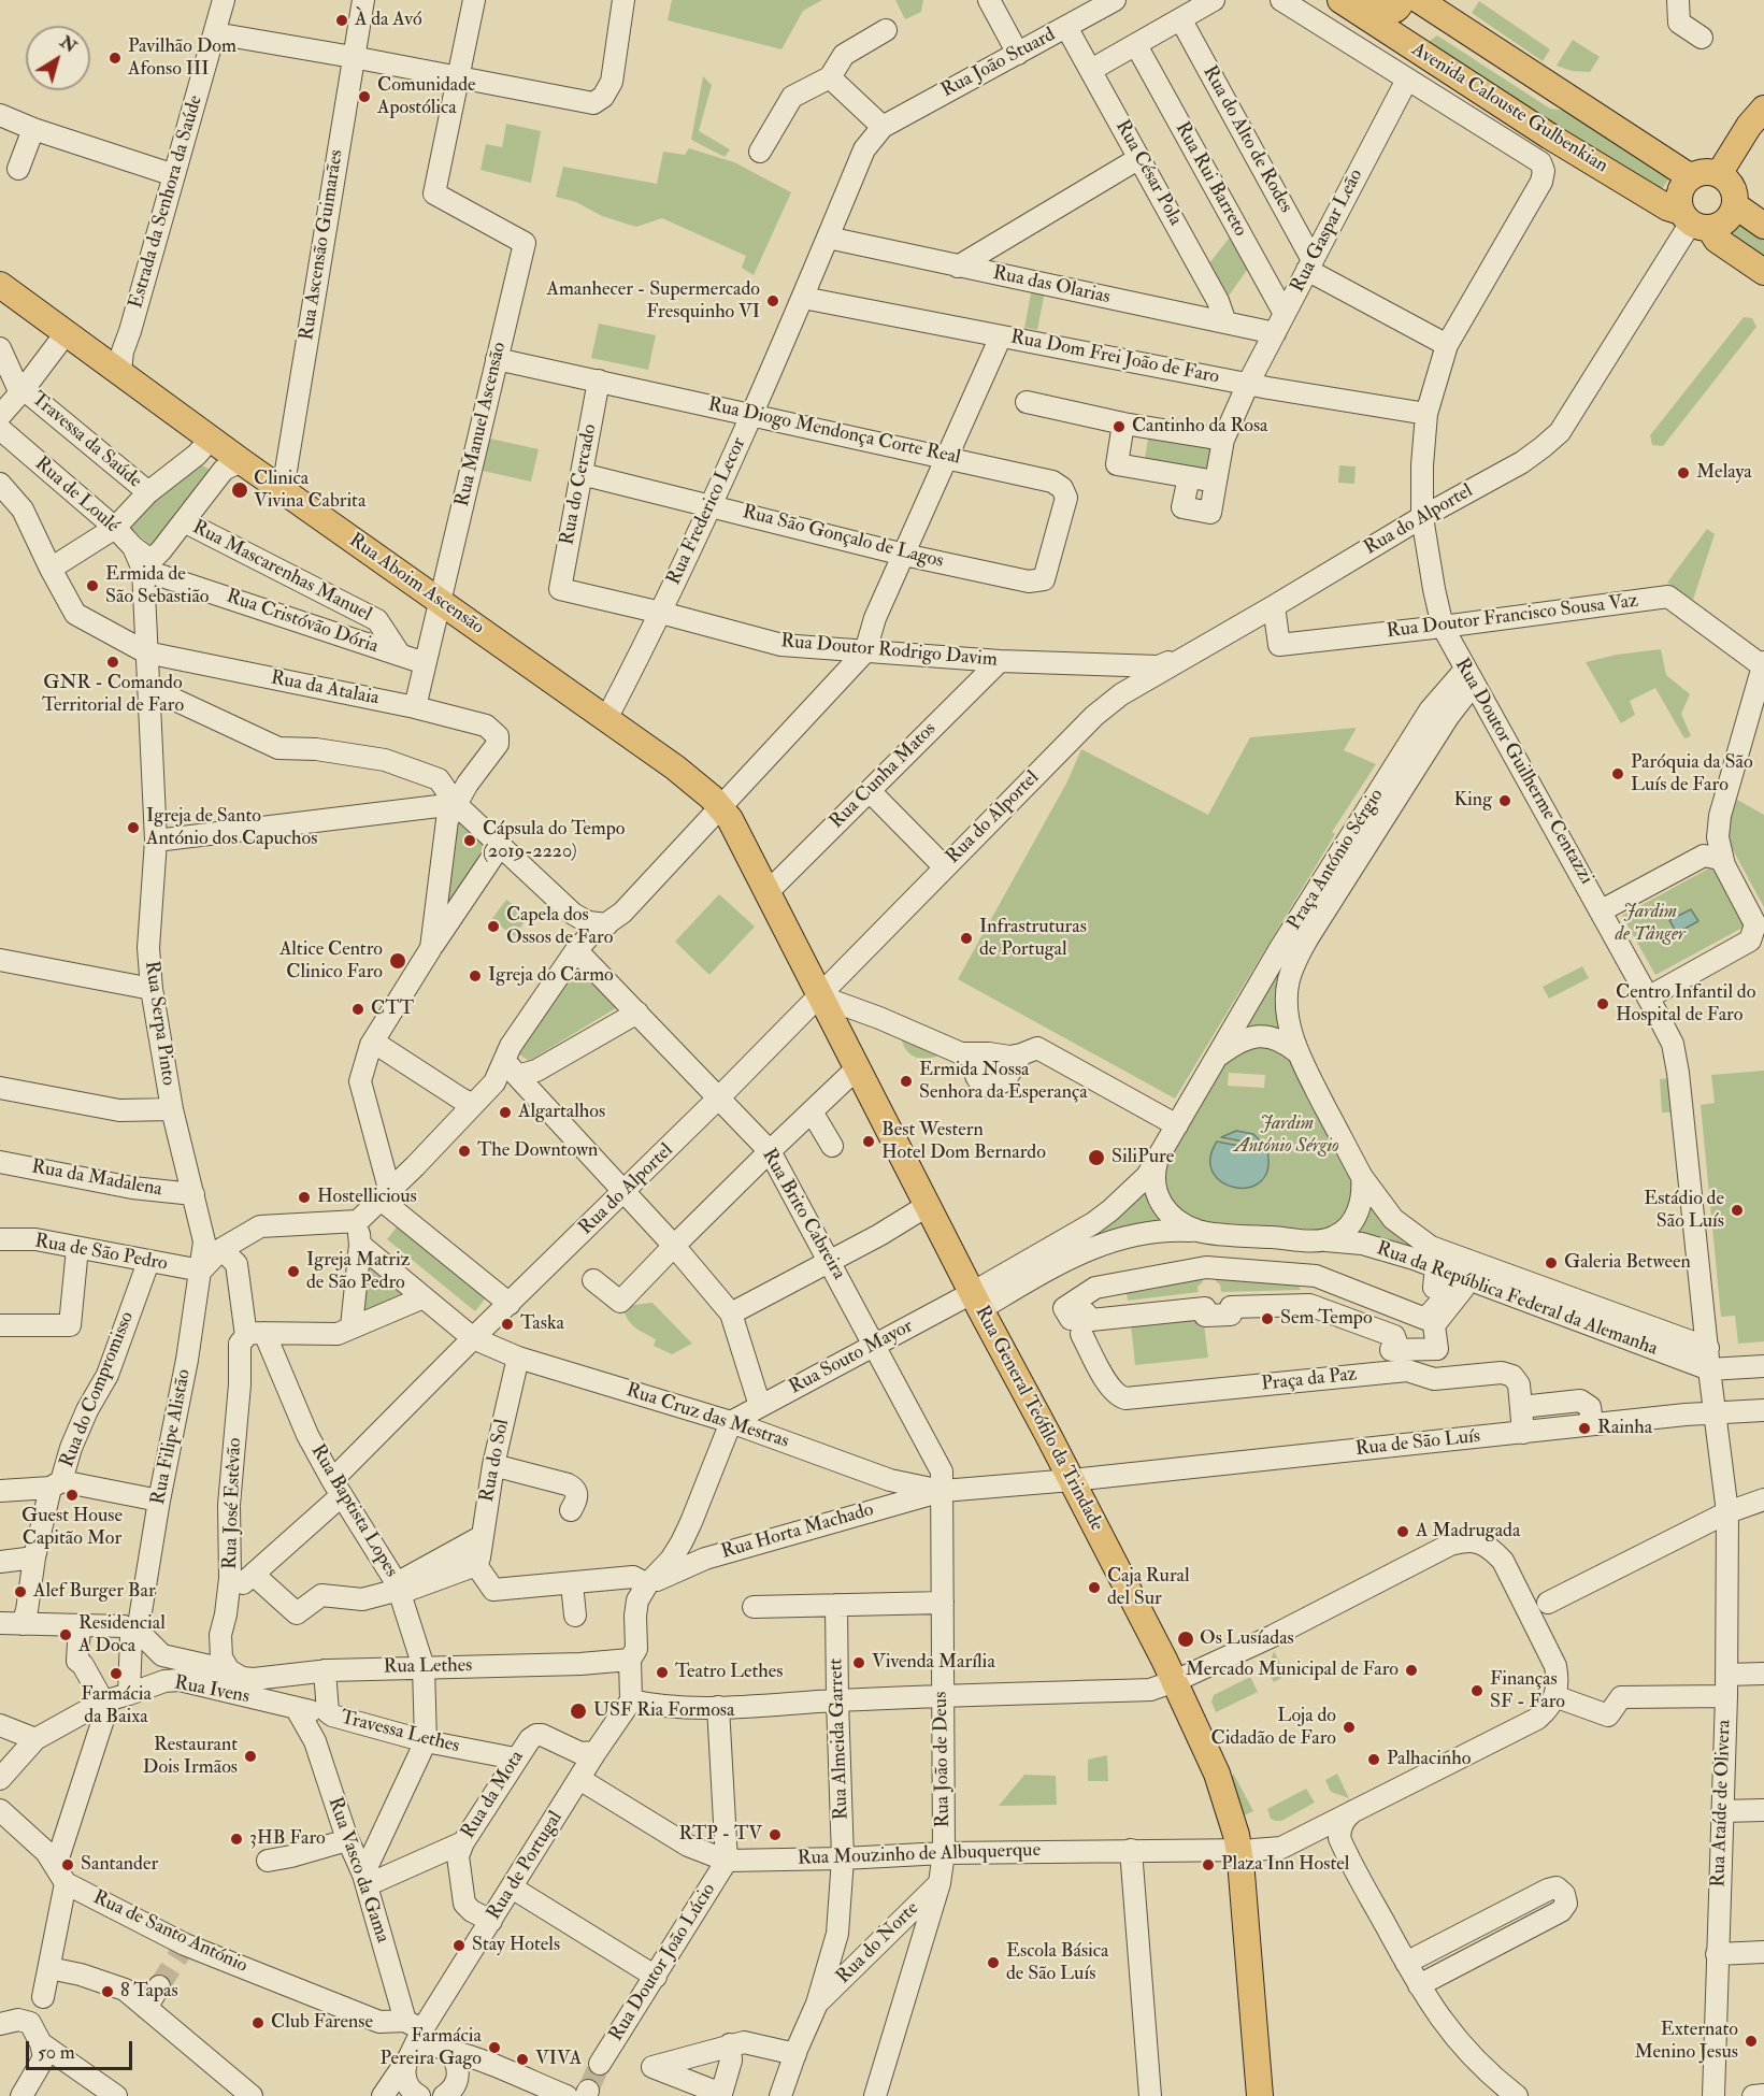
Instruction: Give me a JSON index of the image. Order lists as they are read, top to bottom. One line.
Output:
{"streets":{"main road":["Avenida Calouste Gulbenkian","Rua Aboim Ascensão","Rua General Teófilo da Trindade"],"street":["Rua João Stuard","Rua do Alto de Rodes","Rua César Pola","Rua Rui Barreto","Estrada da Senhora da Saúde","Rua Gaspar Leão","Rua Ascensão Guimarães","Rua das Olarias","Rua Dom Frei João de Faro","Rua Manuel Ascensão","Rua Diogo Mendonça Corte Real","Travessa da Saúde","Rua do Cercado","Rua de Loulé","Rua Frederico Lecor","Rua do Alportel","Rua São Gonçalo de Lagos","Rua Mascarenhas Manuel","Rua Doutor Francisco Sousa Vaz","Rua Cristóvão Dória","Rua Doutor Rodrigo Davim","Rua da Atalaia","Rua Doutor Guilherme Centazzi","Rua Cunha Matos","Praça António Sérgio","Rua Serpa Pinto","Rua da Madalena","Rua Brito Cabreira","Rua de São Pedro","Rua da República Federal da Alemanha","Rua Souto Mayor","Praça da Paz","Rua do Compromisso","Rua Cruz das Mestras","Rua Filipe Alistão","Rua de São Luís","Rua do Sol","Rua José Estêvão","Rua Baptista Lopes","Rua Horta Machado","Rua Lethes","Rua Ivens","Travessa Lethes","Rua Almeida Garrett","Rua João de Deus","Rua da Mota","Rua Ataíde de Olivera","Rua Mouzinho de Albuquerque","Rua de Portugal","Rua Vasco da Gama","Rua de Santo António","Rua do Norte","Rua Doutor João Lúcio"]},"crossings":[["Rua João Stuard","Rua César Pola"],["Rua João Stuard","Rua Frederico Lecor"],["Avenida Calouste Gulbenkian","Rua do Alportel"],["Rua do Alto de Rodes","Rua Gaspar Leão"],["Rua César Pola","Rua das Olarias"],["Rua Rui Barreto","Rua Gaspar Leão"],["Estrada da Senhora da Saúde","Rua Aboim Ascensão"],["Rua Gaspar Leão","Rua das Olarias"],["Rua Gaspar Leão","Rua Dom Frei João de Faro"],["Rua Gaspar Leão","Rua Doutor Guilherme Centazzi"],["Rua Ascensão Guimarães","Rua Aboim Ascensão"],["Rua das Olarias","Rua Frederico Lecor"],["Rua Dom Frei João de Faro","Rua Frederico Lecor"],["Rua Dom Frei João de Faro","Rua Doutor Guilherme Centazzi"],["Rua Manuel Ascensão","Rua Diogo Mendonça Corte Real"],["Rua Manuel Ascensão","Rua Aboim Ascensão"],["Rua Manuel Ascensão","Rua Cristóvão Dória"],["Rua Manuel Ascensão","Rua da Atalaia"],["Rua Diogo Mendonça Corte Real","Rua do Cercado"],["Rua Diogo Mendonça Corte Real","Rua Frederico Lecor"],["Rua Diogo Mendonça Corte Real","Rua São Gonçalo de Lagos"],["Rua do Cercado","Rua São Gonçalo de Lagos"],["Rua do Cercado","Rua Doutor Rodrigo Davim"],["Rua de Loulé","Rua Cristóvão Dória"],["Rua de Loulé","Rua Serpa Pinto"],["Rua Frederico Lecor","Rua São Gonçalo de Lagos"],["Rua Frederico Lecor","Rua Aboim Ascensão"],["Rua Frederico Lecor","Rua Doutor Rodrigo Davim"],["Rua do Alportel","Rua Aboim Ascensão"],["Rua do Alportel","Rua Doutor Francisco Sousa Vaz"],["Rua do Alportel","Rua Doutor Rodrigo Davim"],["Rua do Alportel","Rua Doutor Guilherme Centazzi"],["Rua do Alportel","Rua Brito Cabreira"],["Rua do Alportel","Rua Cruz das Mestras"],["Rua do Alportel","Rua General Teófilo da Trindade"],["Rua do Alportel","Rua José Estêvão"],["Rua do Alportel","Rua Baptista Lopes"],["Rua Mascarenhas Manuel","Rua Cristóvão Dória"],["Rua Aboim Ascensão","Rua Cunha Matos"],["Rua Aboim Ascensão","Rua General Teófilo da Trindade"],["Rua Doutor Francisco Sousa Vaz","Rua Doutor Guilherme Centazzi"],["Rua Cristóvão Dória","Rua Serpa Pinto"],["Rua Doutor Rodrigo Davim","Rua Cunha Matos"],["Rua da Atalaia","Rua Serpa Pinto"],["Rua Doutor Guilherme Centazzi","Praça António Sérgio"],["Rua Doutor Guilherme Centazzi","Rua da República Federal da Alemanha"],["Rua Doutor Guilherme Centazzi","Rua Ataíde de Olivera"],["Praça António Sérgio","Rua da República Federal da Alemanha"],["Praça António Sérgio","Rua Souto Mayor"],["Praça António Sérgio","Rua General Teófilo da Trindade"],["Rua Serpa Pinto","Rua da Madalena"],["Rua Serpa Pinto","Rua Filipe Alistão"],["Rua Brito Cabreira","Rua Souto Mayor"],["Rua Brito Cabreira","Rua Cruz das Mestras"],["Rua Brito Cabreira","Rua Horta Machado"],["Rua Brito Cabreira","Rua João de Deus"],["Rua de São Pedro","Rua do Compromisso"],["Rua de São Pedro","Rua Filipe Alistão"],["Rua da República Federal da Alemanha","Rua Ataíde de Olivera"],["Rua Souto Mayor","Rua Cruz das Mestras"],["Rua Souto Mayor","Rua General Teófilo da Trindade"],["Praça da Paz","Rua de São Luís"],["Rua Cruz das Mestras","Rua do Sol"],["Rua Cruz das Mestras","Rua Horta Machado"],["Rua Cruz das Mestras","Rua João de Deus"],["Rua General Teófilo da Trindade","Rua de São Luís"],["Rua General Teófilo da Trindade","Rua Horta Machado"],["Rua General Teófilo da Trindade","Rua Mouzinho de Albuquerque"],["Rua Filipe Alistão","Rua Lethes"],["Rua de São Luís","Rua Horta Machado"],["Rua de São Luís","Rua Ataíde de Olivera"],["Rua José Estêvão","Rua Baptista Lopes"],["Rua José Estêvão","Rua Lethes"],["Rua Baptista Lopes","Rua Lethes"],["Rua Baptista Lopes","Travessa Lethes"],["Rua Baptista Lopes","Rua Vasco da Gama"],["Rua Horta Machado","Rua João de Deus"],["Rua Lethes","Travessa Lethes"],["Rua Ivens","Travessa Lethes"],["Rua Ivens","Rua Vasco da Gama"],["Travessa Lethes","Rua da Mota"],["Rua Almeida Garrett","Rua Mouzinho de Albuquerque"],["Rua Almeida Garrett","Rua do Norte"],["Rua João de Deus","Rua Mouzinho de Albuquerque"],["Rua João de Deus","Rua do Norte"],["Rua da Mota","Rua de Portugal"],["Rua Mouzinho de Albuquerque","Rua de Portugal"],["Rua Mouzinho de Albuquerque","Rua Doutor João Lúcio"],["Rua de Portugal","Rua Vasco da Gama"],["Rua de Portugal","Rua de Santo António"],["Rua Vasco da Gama","Rua de Santo António"]],"parks":["Jardim de Tânger","Jardim António Sérgio"],"places":["À da Avó","Pavilhão Dom Afonso III","Comunidade Apostólica","Amanhecer - Supermercado Fresquinho VI","Cantinho da Rosa","Melaya","Clinica Vivina Cabrita","Ermida de São Sebastião","GNR - Comando Territorial de Faro","Paróquia da São Luís de Faro","King","Igreja de Santo António dos Capuchos","Cápsula do Tempo (2019-2220)","Capela dos Ossos de Faro","Infrastruturas de Portugal","Altice Centro Clinico Faro","Igreja do Carmo","Centro Infantil do Hospital de Faro","CTT","Ermida Nossa Senhora da Esperança","Algartalhos","Best Western Hotel Dom Bernardo","The Downtown","SiliPure","Hostellicious","Estádio de São Luís","Galeria Between","Igreja Matriz de São Pedro","Sem Tempo","Taska","Rainha","Guest House Capitão Mor","A Madrugada","Caja Rural del Sur","Alef Burger Bar","Residencial A Doca","Os Lusíadas","Vivenda Marília","Mercado Municipal de Faro","Teatro Lethes","Farmácia da Baixa","Finanças SF - Faro","USF Ria Formosa","Loja do Cidadão de Faro","Restaurant Dois Irmãos","Palhacinho","RTP - TV","3HB Faro","Santander","Plaza Inn Hostel","Stay Hotels","Escola Básica de São Luís","8 Tapas","Club Farense","Externato Menino Jesus","Farmácia Pereira Gago","VIVA"],"scale_bar":"50 m","north":"top right"}
